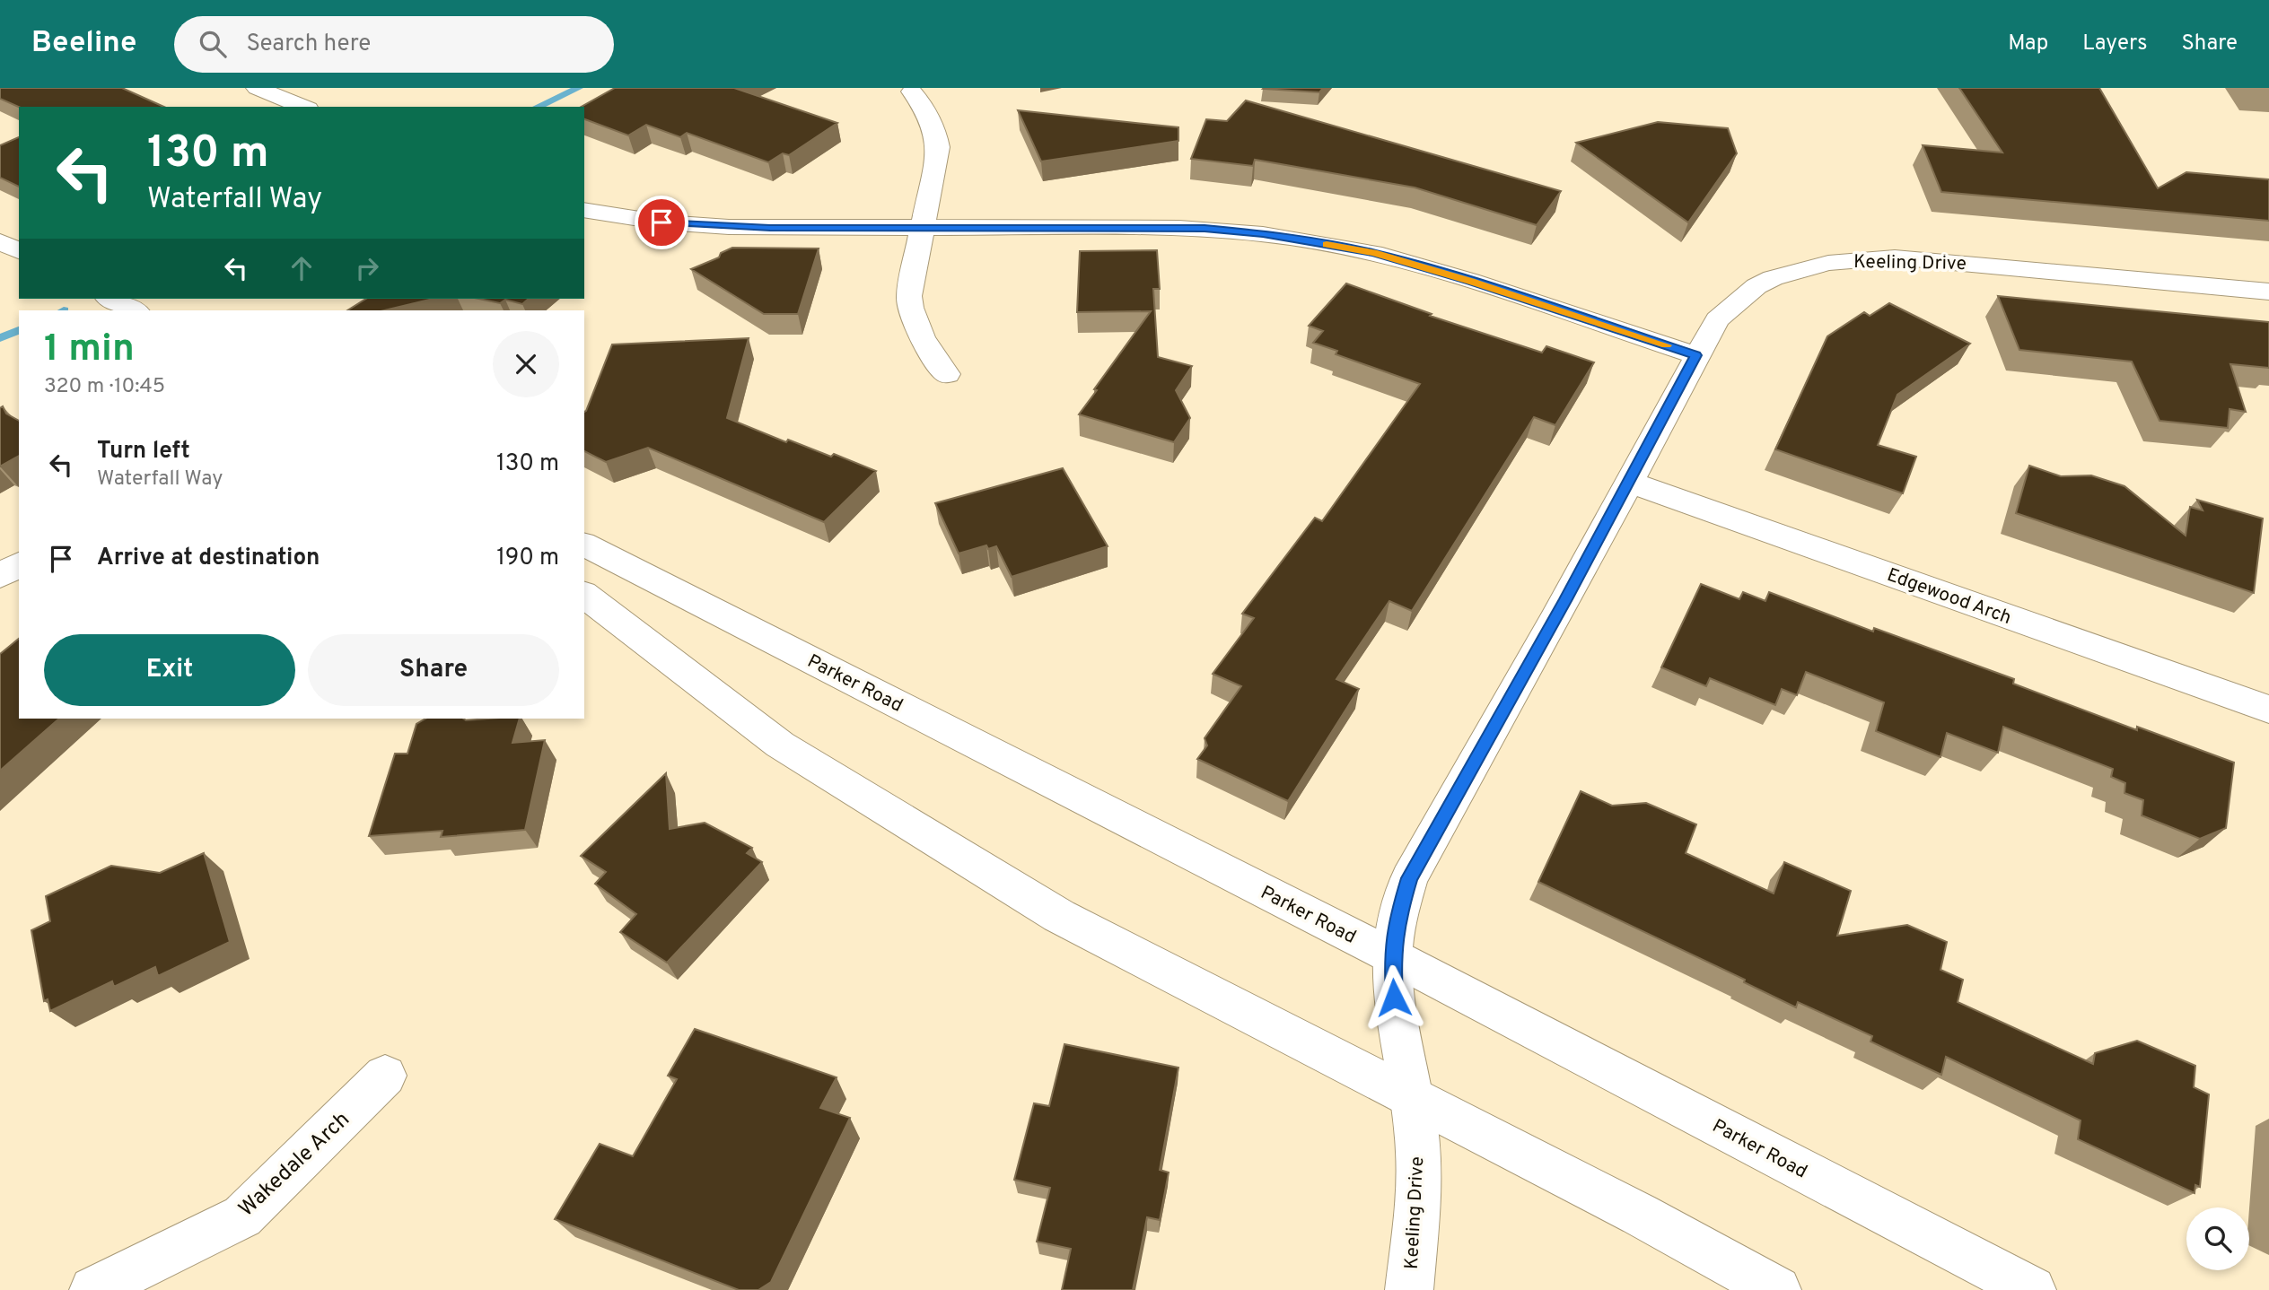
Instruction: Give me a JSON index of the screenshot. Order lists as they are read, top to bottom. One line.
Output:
{"streets":{"street":["Keeling Drive","Edgewood Arch","Parker Road","Wakedale Arch"]},"crossings":[["Keeling Drive","Edgewood Arch"],["Keeling Drive","Parker Road"]],"page":{"header":"Beeline","search":"Search here","nav":["Map","Layers","Share"],"turn":["130 m","Waterfall Way"],"heading":["1 min","320 m · 10:45"],"list":[{"name":"Turn left","note":"Waterfall Way","value":"130 m"},{"name":"Arrive at destination","value":"190 m"}],"buttons":["Exit","Share"]}}
